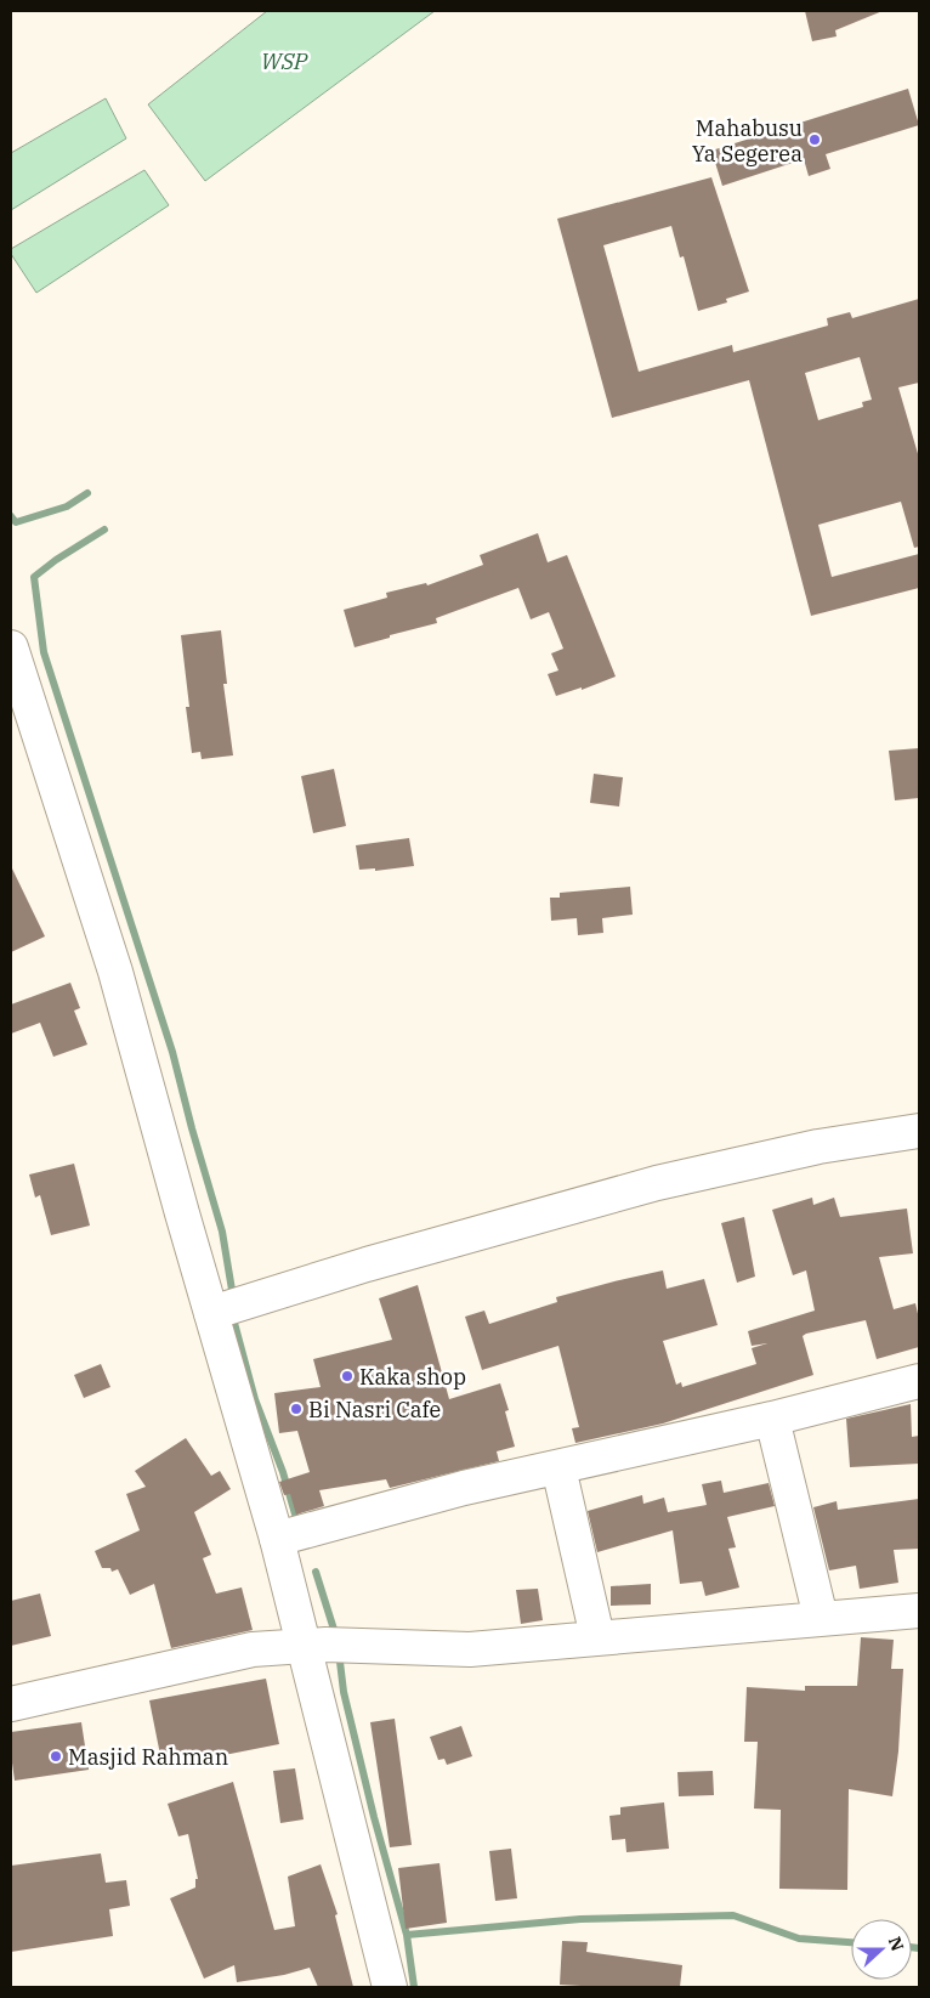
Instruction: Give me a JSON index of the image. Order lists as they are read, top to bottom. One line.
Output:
{"water":["WSP"],"places":["Mahabusu Ya Segerea","Kaka shop","Bi Nasri Cafe","Masjid Rahman"],"north":"right"}
